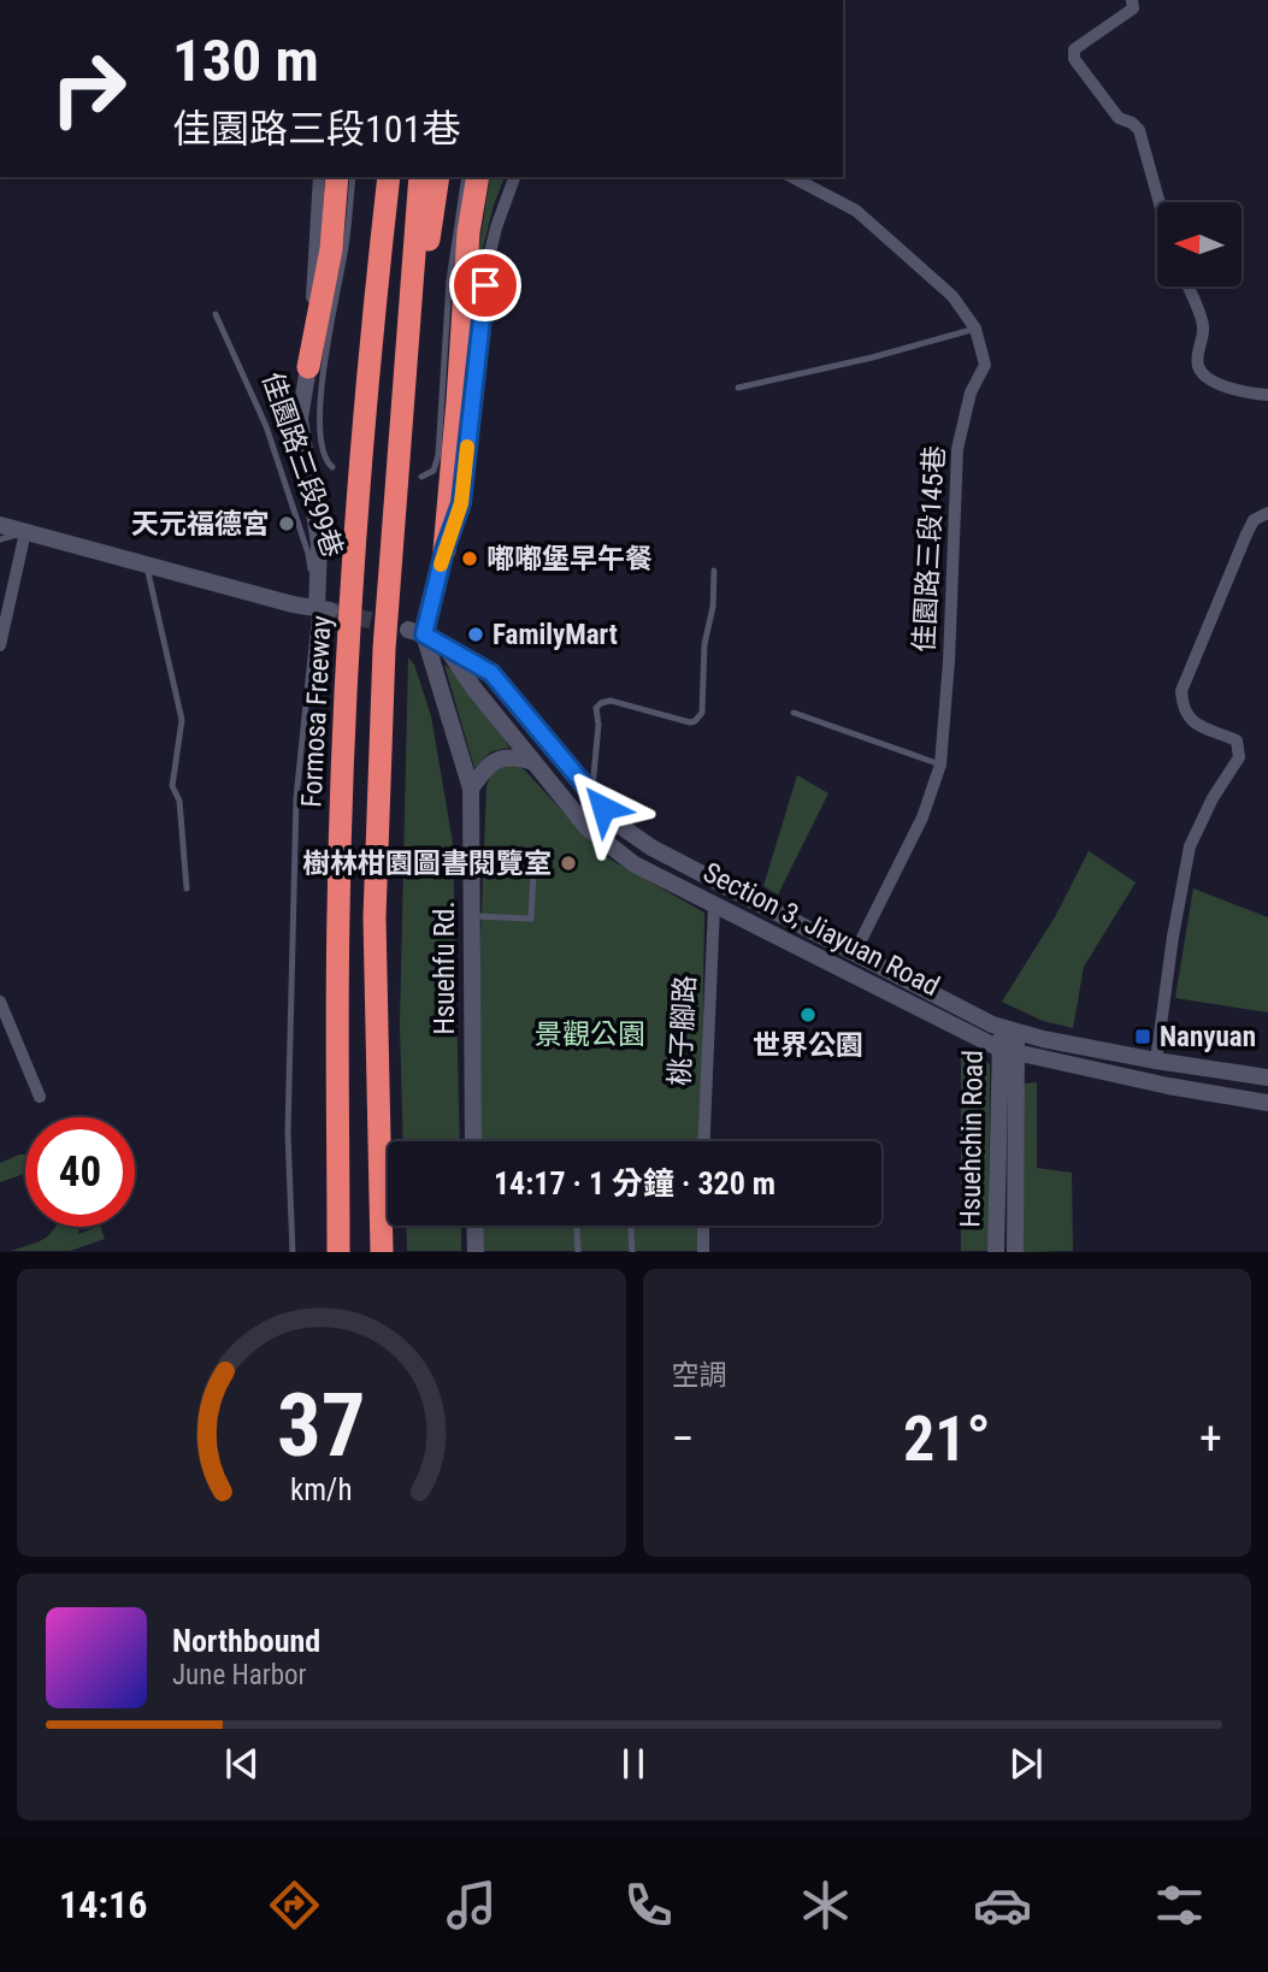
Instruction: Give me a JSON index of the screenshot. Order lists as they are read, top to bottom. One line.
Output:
{"streets":{"highway":["Formosa Freeway"],"street":["佳園路三段99巷","佳園路三段145巷","Section 3, Jiayuan Road","Hsuehfu Rd.","桃子腳路","Hsuehchin Road"]},"crossings":[["佳園路三段145巷","Section 3, Jiayuan Road"],["Section 3, Jiayuan Road","Hsuehfu Rd."],["Section 3, Jiayuan Road","桃子腳路"],["Section 3, Jiayuan Road","Hsuehchin Road"]],"parks":["景觀公園"],"places":{"other":["天元福德宮","嘟嘟堡早午餐","FamilyMart","樹林柑園圖書閱覽室","世界公園"],"transit":["Nanyuan"]},"north":"left","page":{"turn":["130 m","佳園路三段101巷"],"limit":"40","trip":"14:17 · 1 分鐘 · 320 m","tile":"空調","heat":["−","21°","+"],"song":["Northbound","June Harbor"],"tabs":"14:16","gauge":["37","km/h"]}}
